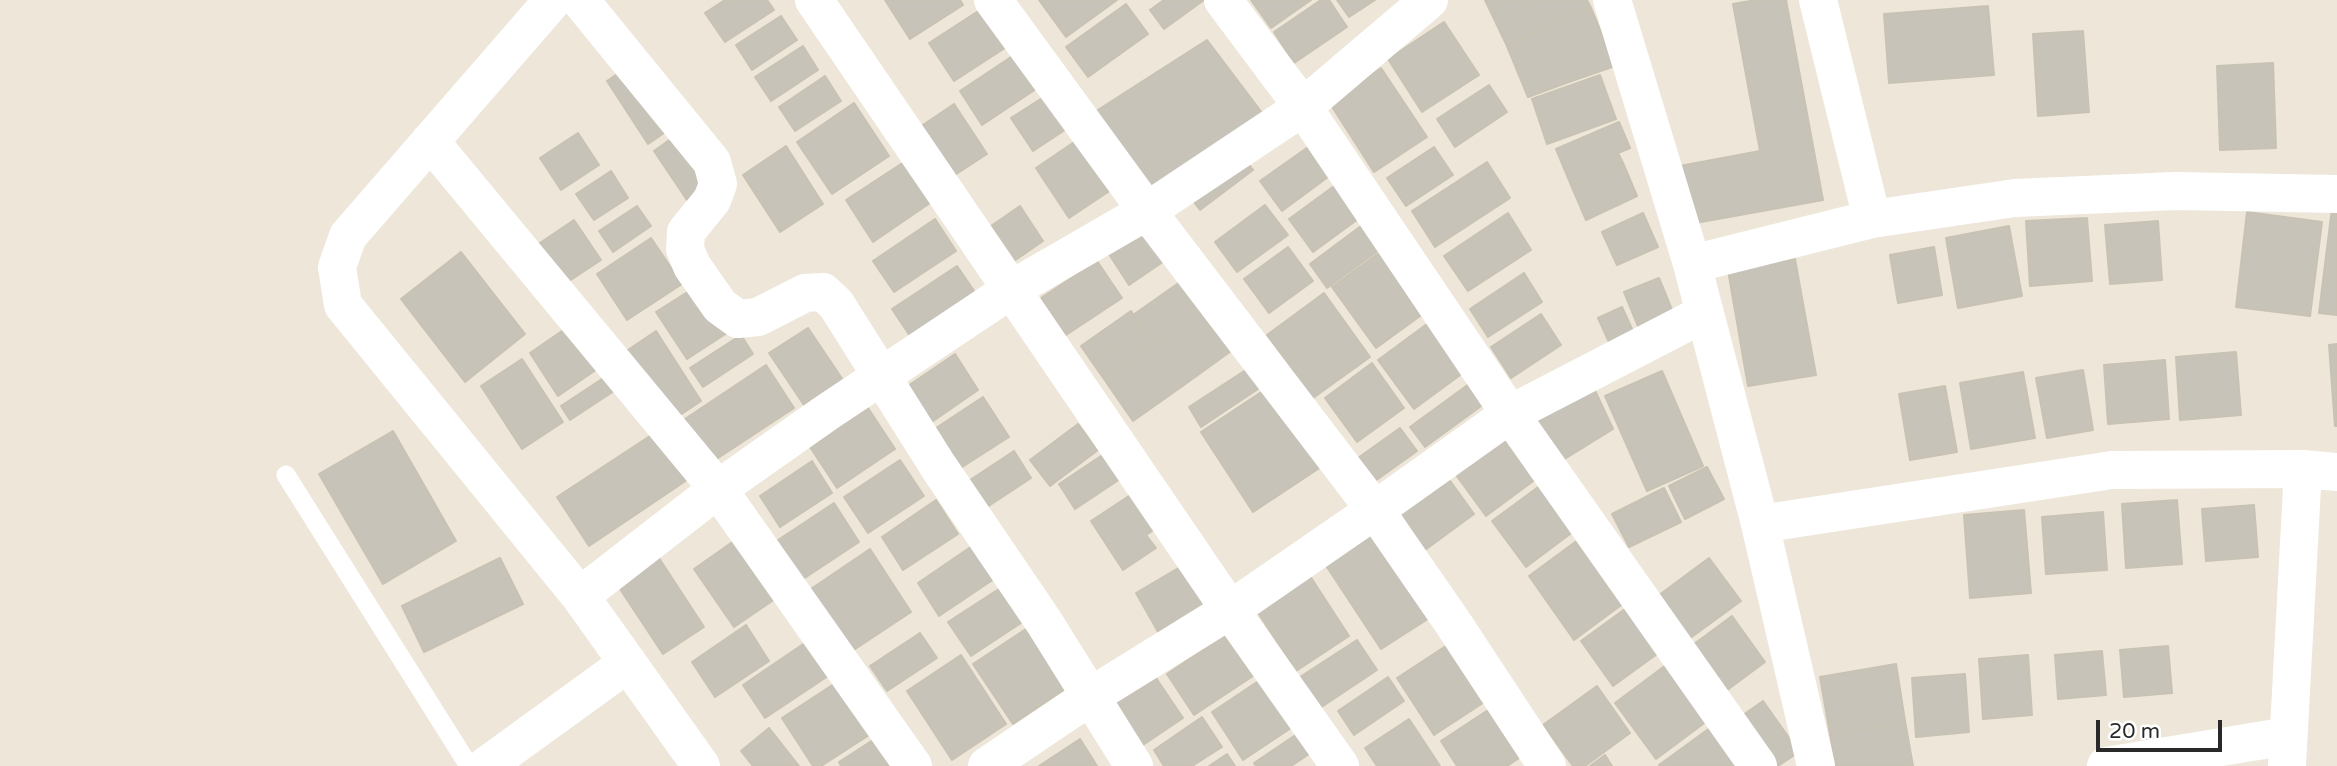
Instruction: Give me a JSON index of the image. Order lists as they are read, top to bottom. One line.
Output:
{"scale_bar":"20 m"}
